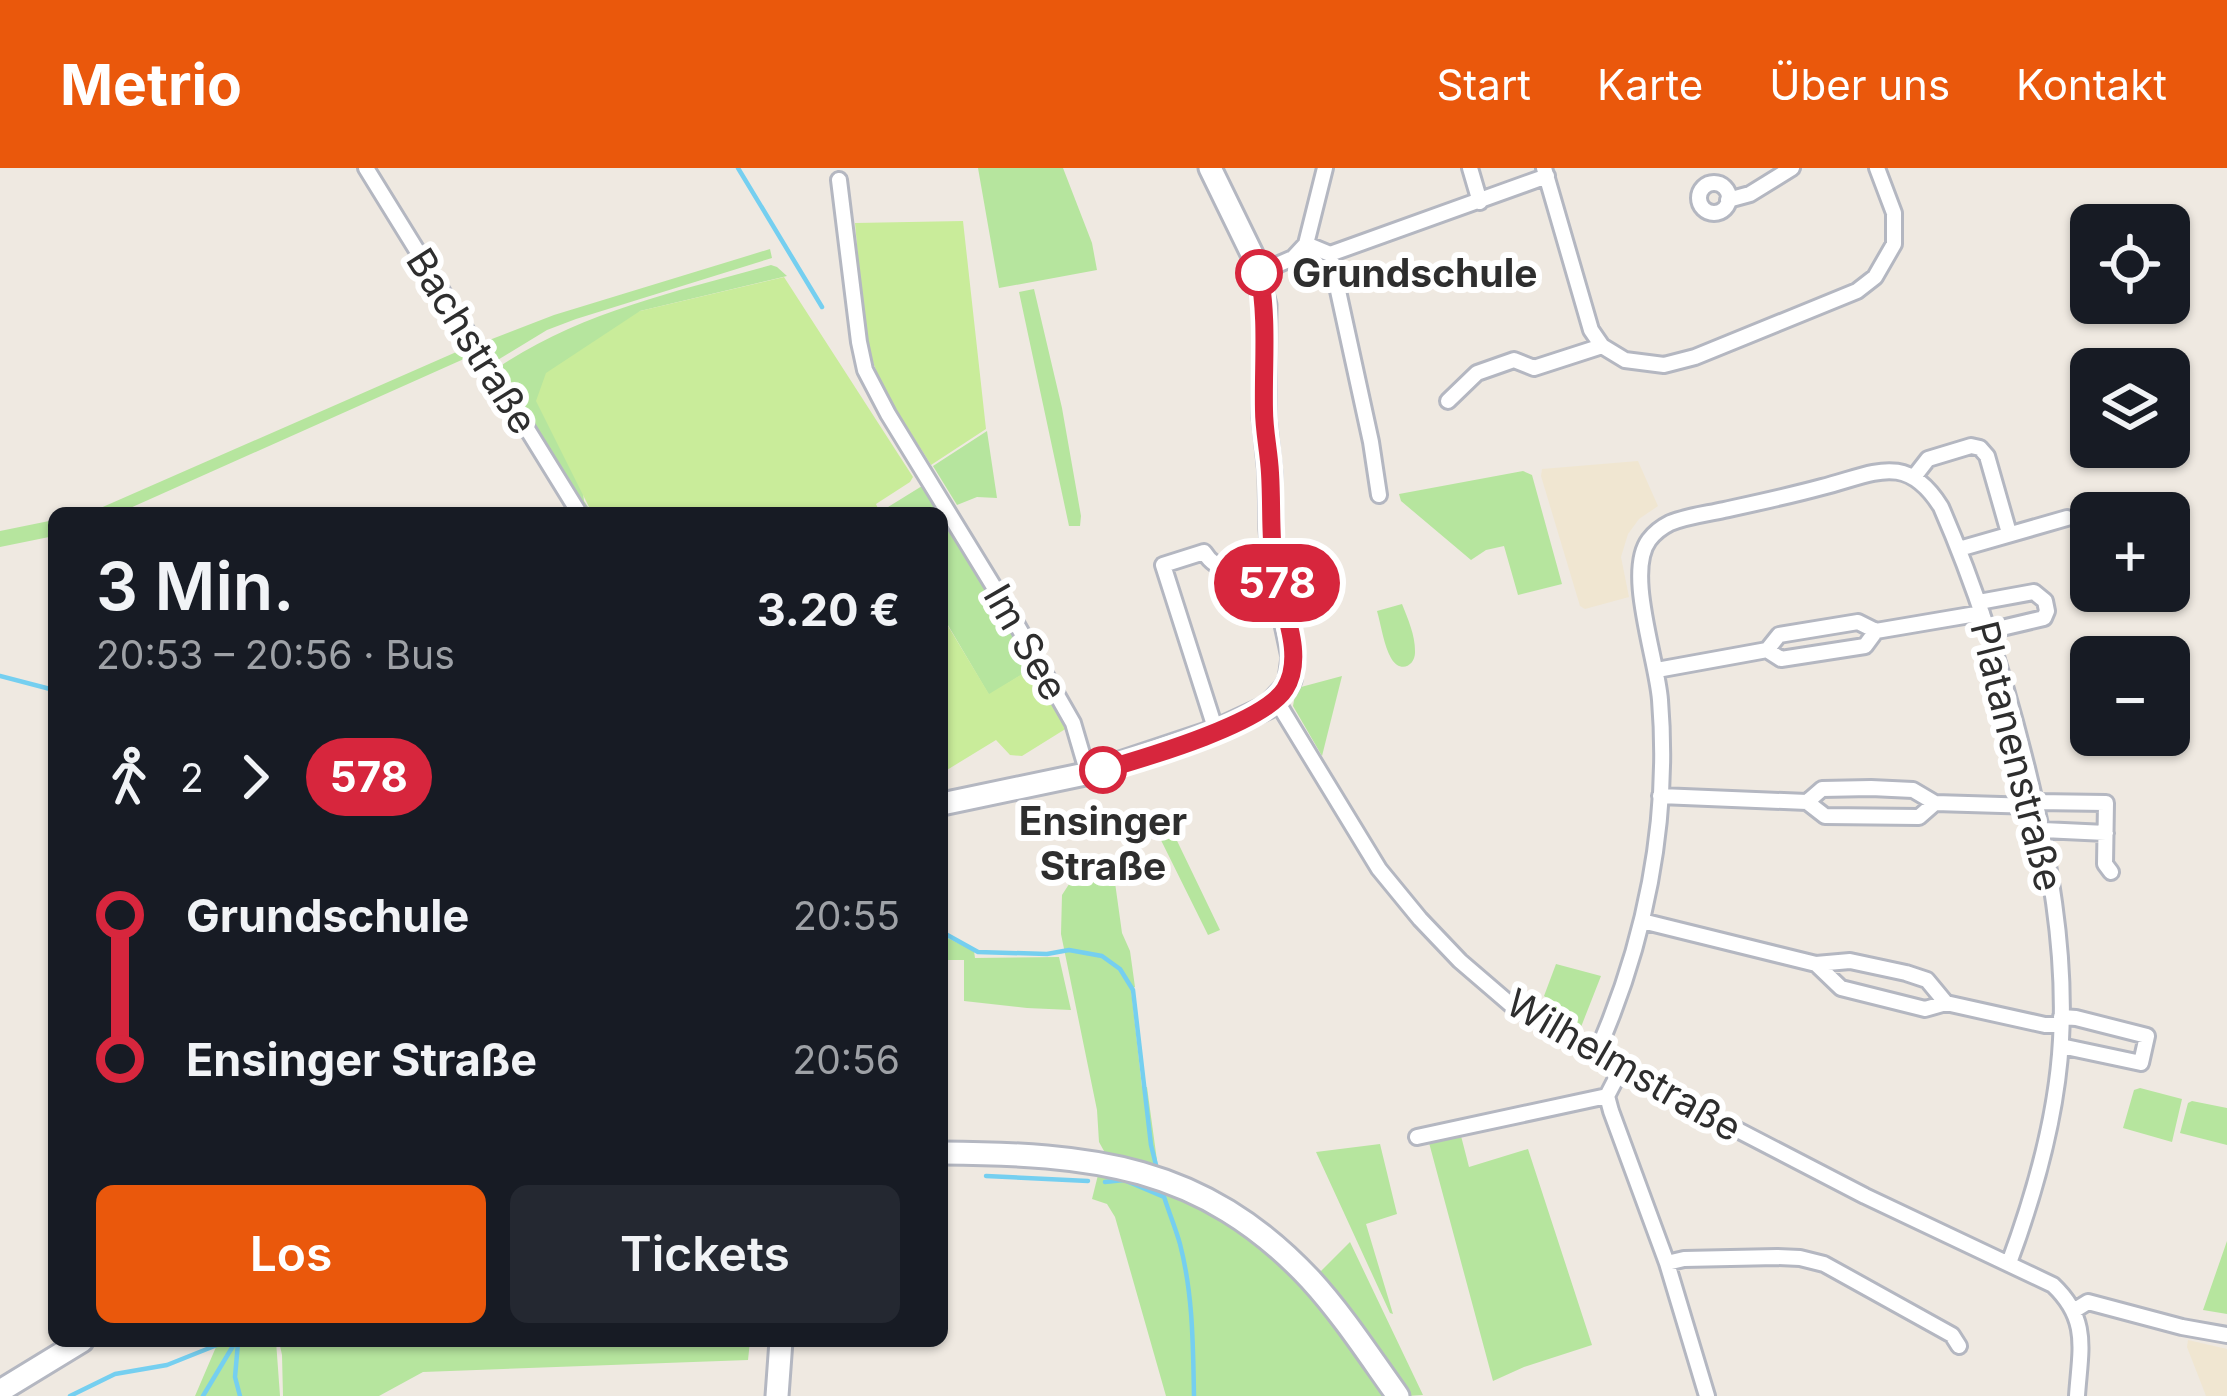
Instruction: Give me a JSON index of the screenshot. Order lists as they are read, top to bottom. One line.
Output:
{"streets":{"street":["Bachstraße","Im See","Platanenstraße","Wilhelmstraße"]},"crossings":[["Platanenstraße","Wilhelmstraße"]],"places":["Grundschule","Ensinger Straße"],"lines":["bus line 578"],"page":{"header":"Metrio","nav":["Start","Karte","Über uns","Kontakt"],"on_map":"578","map_buttons":["+","−"],"heading":["3 Min.","20:53 – 20:56 · Bus","3.20 €"],"legs":["2","578"],"list":[{"name":"Grundschule","value":"20:55"},{"name":"Ensinger Straße","value":"20:56"}],"buttons":["Los","Tickets"]}}
